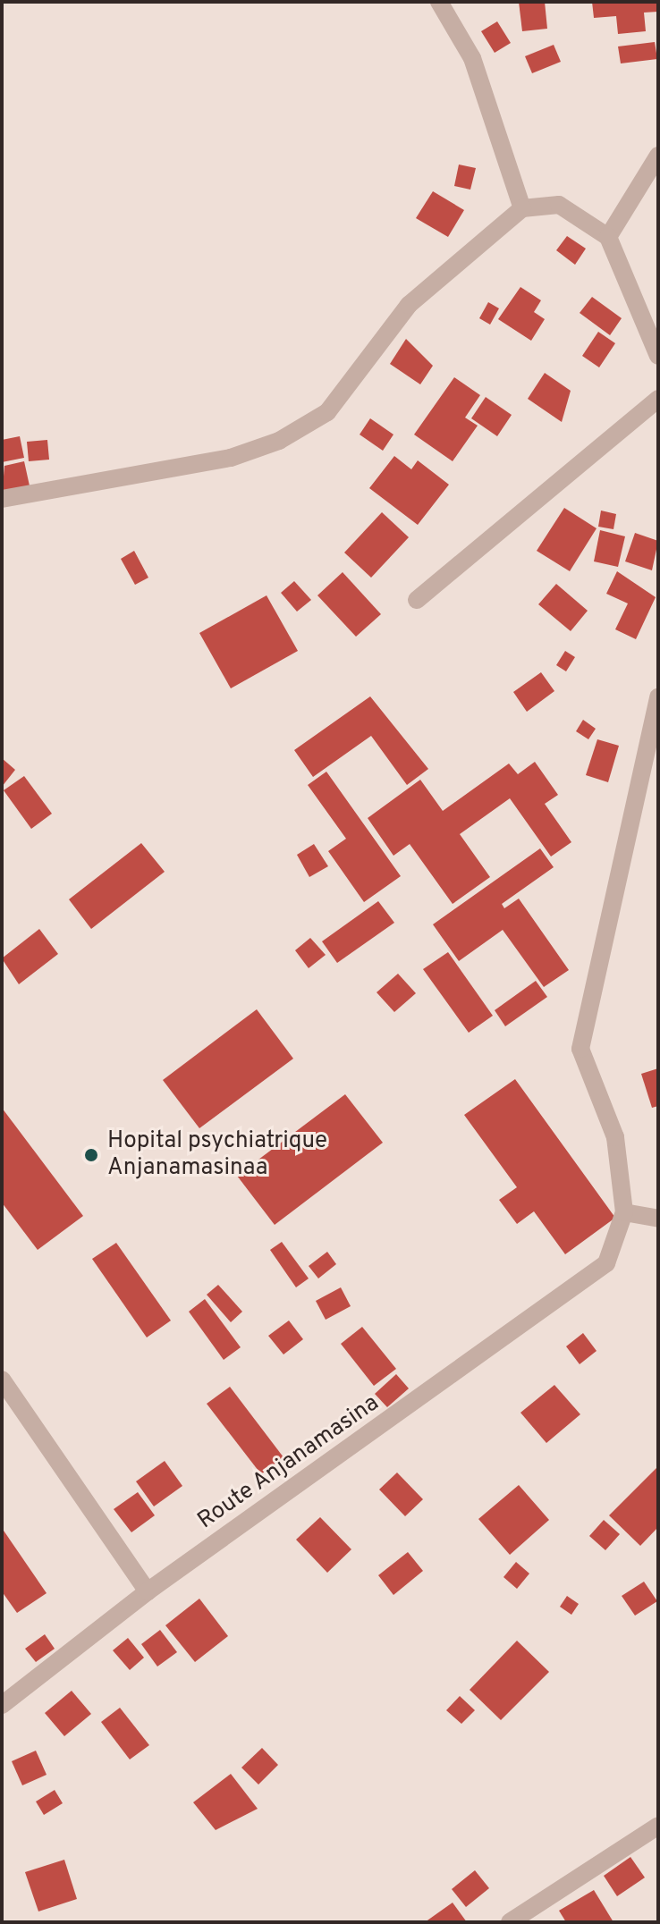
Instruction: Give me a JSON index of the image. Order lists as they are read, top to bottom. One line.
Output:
{"streets":{"street":["Route Anjanamasina"]},"places":["Hopital psychiatrique Anjanamasinaa"]}
